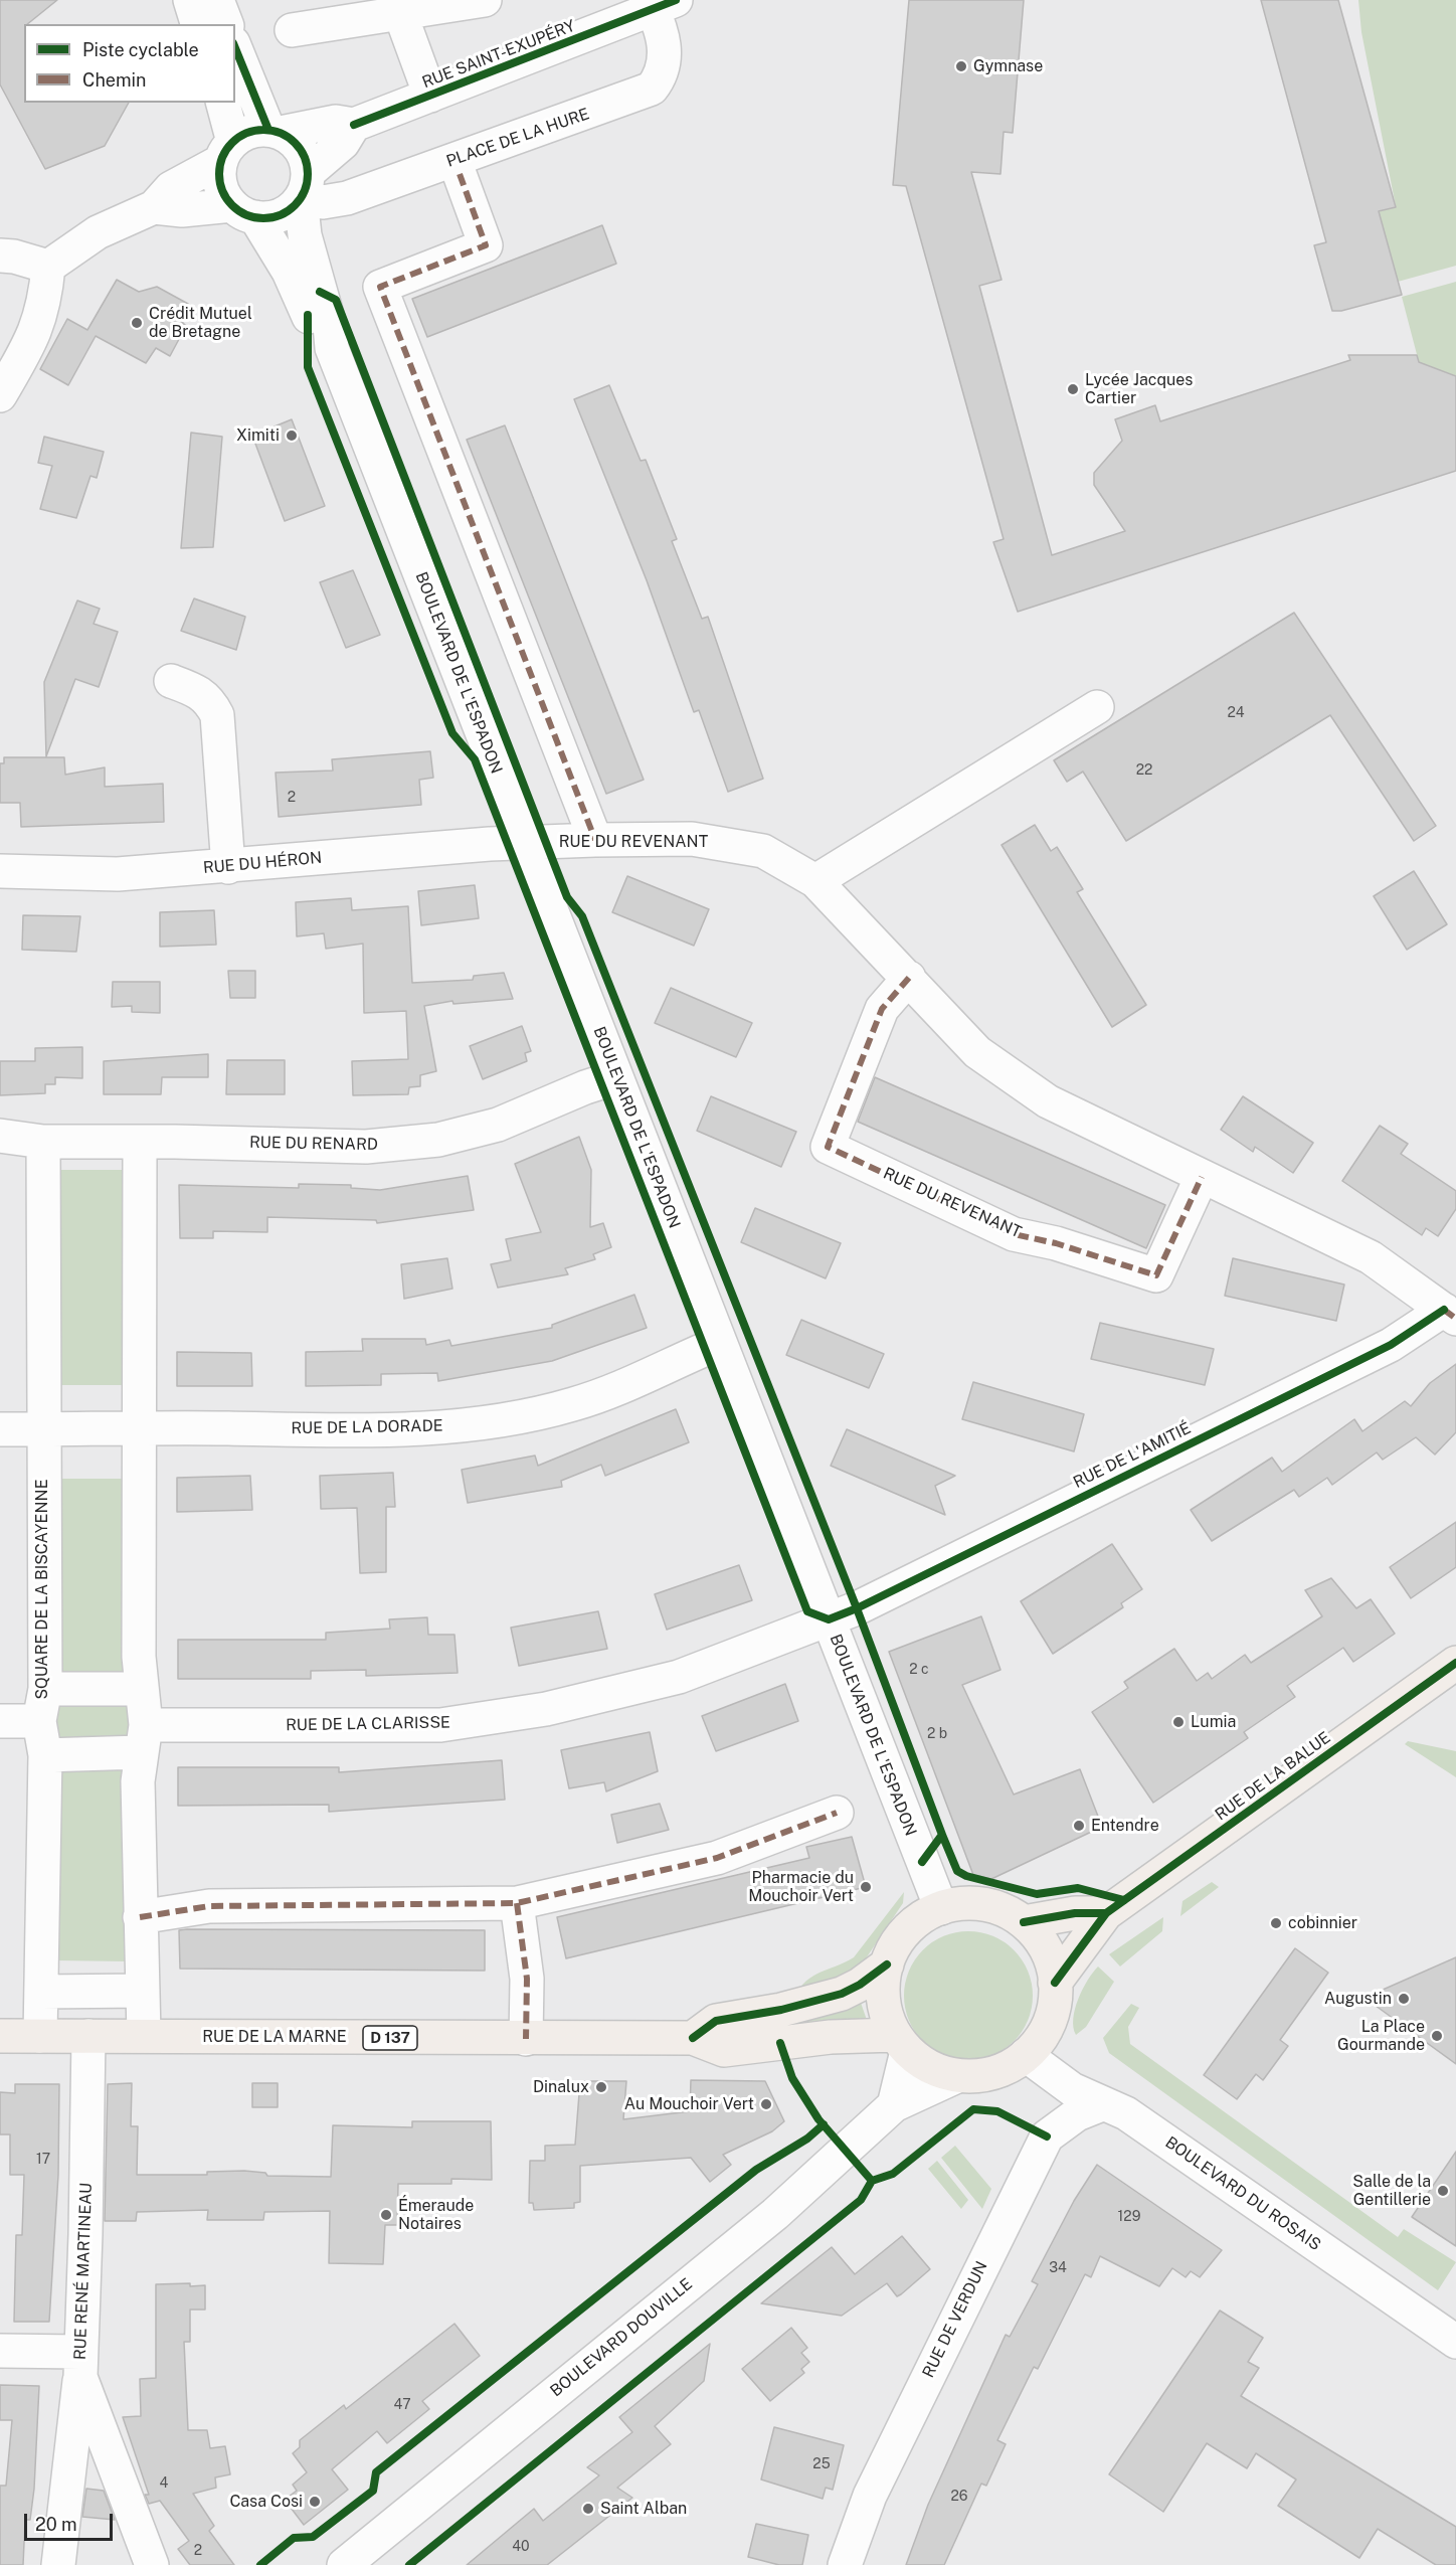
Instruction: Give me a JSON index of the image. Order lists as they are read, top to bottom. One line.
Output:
{"streets":{"main road":["RUE DE LA BALUE","RUE DE LA MARNE","D 137"],"street":["RUE SAINT-EXUPÉRY","PLACE DE LA HURE","BOULEVARD DE L'ESPADON","RUE DU REVENANT","RUE DU HÉRON","RUE DU RENARD","RUE DE LA DORADE","RUE DE L'AMITIÉ","SQUARE DE LA BISCAYENNE","RUE DE LA CLARISSE","BOULEVARD DU ROSAIS","RUE RENÉ MARTINEAU","RUE DE VERDUN","BOULEVARD DOUVILLE"]},"crossings":[["RUE SAINT-EXUPÉRY","PLACE DE LA HURE"],["RUE SAINT-EXUPÉRY","BOULEVARD DE L'ESPADON"],["PLACE DE LA HURE","BOULEVARD DE L'ESPADON"],["BOULEVARD DE L'ESPADON","RUE DU REVENANT"],["BOULEVARD DE L'ESPADON","RUE DU HÉRON"],["BOULEVARD DE L'ESPADON","RUE DU RENARD"],["BOULEVARD DE L'ESPADON","RUE DE LA DORADE"],["BOULEVARD DE L'ESPADON","RUE DE L'AMITIÉ"],["BOULEVARD DE L'ESPADON","RUE DE LA CLARISSE"],["BOULEVARD DE L'ESPADON","RUE DE LA BALUE"],["BOULEVARD DE L'ESPADON","RUE DE LA MARNE"],["BOULEVARD DE L'ESPADON","BOULEVARD DU ROSAIS"],["BOULEVARD DE L'ESPADON","BOULEVARD DOUVILLE"],["RUE DU REVENANT","RUE DU HÉRON"],["RUE DU REVENANT","RUE DE L'AMITIÉ"],["RUE DU RENARD","SQUARE DE LA BISCAYENNE"],["RUE DE LA DORADE","SQUARE DE LA BISCAYENNE"],["RUE DE L'AMITIÉ","RUE DE LA CLARISSE"],["SQUARE DE LA BISCAYENNE","RUE DE LA CLARISSE"],["SQUARE DE LA BISCAYENNE","RUE DE LA MARNE"],["RUE DE LA BALUE","RUE DE LA MARNE"],["RUE DE LA BALUE","BOULEVARD DU ROSAIS"],["RUE DE LA BALUE","BOULEVARD DOUVILLE"],["RUE DE LA MARNE","BOULEVARD DU ROSAIS"],["RUE DE LA MARNE","RUE RENÉ MARTINEAU"],["RUE DE LA MARNE","BOULEVARD DOUVILLE"],["BOULEVARD DU ROSAIS","RUE DE VERDUN"],["BOULEVARD DU ROSAIS","BOULEVARD DOUVILLE"]],"places":["Gymnase","Crédit Mutuel de Bretagne","Lycée Jacques Cartier","Ximiti","Lumia","Entendre","Pharmacie du Mouchoir Vert","cobinnier","Augustin","La Place Gourmande","Dinalux","Au Mouchoir Vert","Salle de la Gentillerie","Émeraude Notaires","Casa Cosi","Saint Alban"],"house_numbers":["24","22","2","2 c","2 b","17","129","34","47","25","4","26","40","2"],"legend":["Piste cyclable","Chemin"],"scale_bar":"20 m"}
